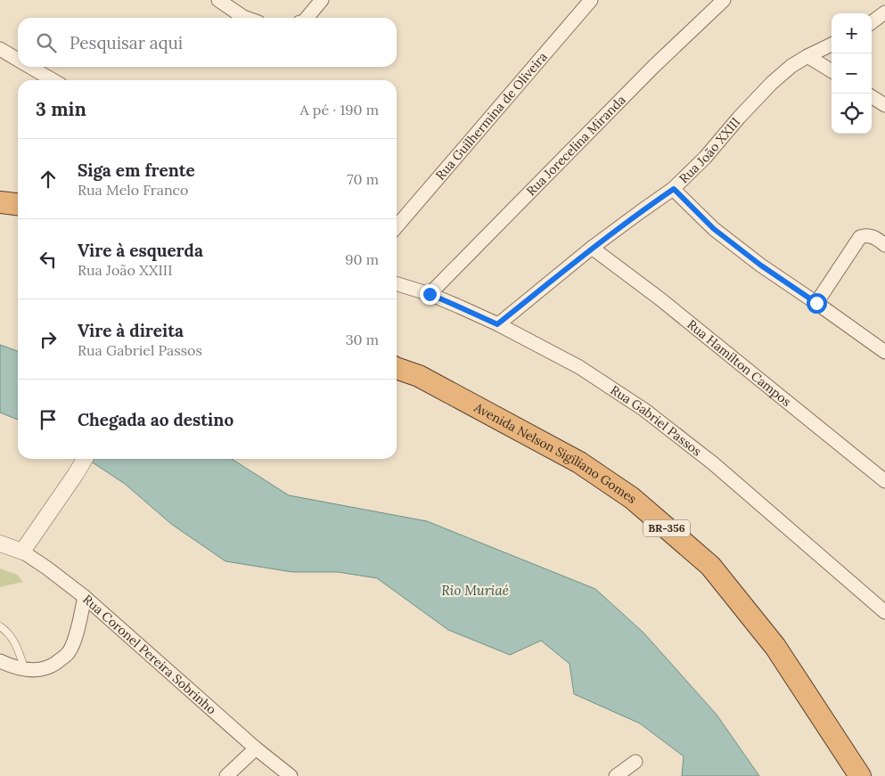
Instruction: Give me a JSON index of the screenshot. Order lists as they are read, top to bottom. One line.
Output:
{"streets":{"highway":["Avenida Nelson Sigiliano Gomes","BR-356"],"street":["Rua Guilhermina de Oliveira","Rua Jorecelina Miranda","Rua João XXIII","Rua Hamilton Campos","Rua Gabriel Passos","Rua Coronel Pereira Sobrinho"]},"crossings":[["Rua Jorecelina Miranda","Rua Gabriel Passos"],["Rua João XXIII","Rua Hamilton Campos"],["Rua João XXIII","Rua Gabriel Passos"]],"water":["Rio Muriaé"],"page":{"map_buttons":["+","−"],"search":"Pesquisar aqui","heading":["3 min","A pé · 190 m"],"list":[["Siga em frente","Rua Melo Franco","70 m"],["Vire à esquerda","Rua João XXIII","90 m"],["Vire à direita","Rua Gabriel Passos","30 m"],"Chegada ao destino"]}}
